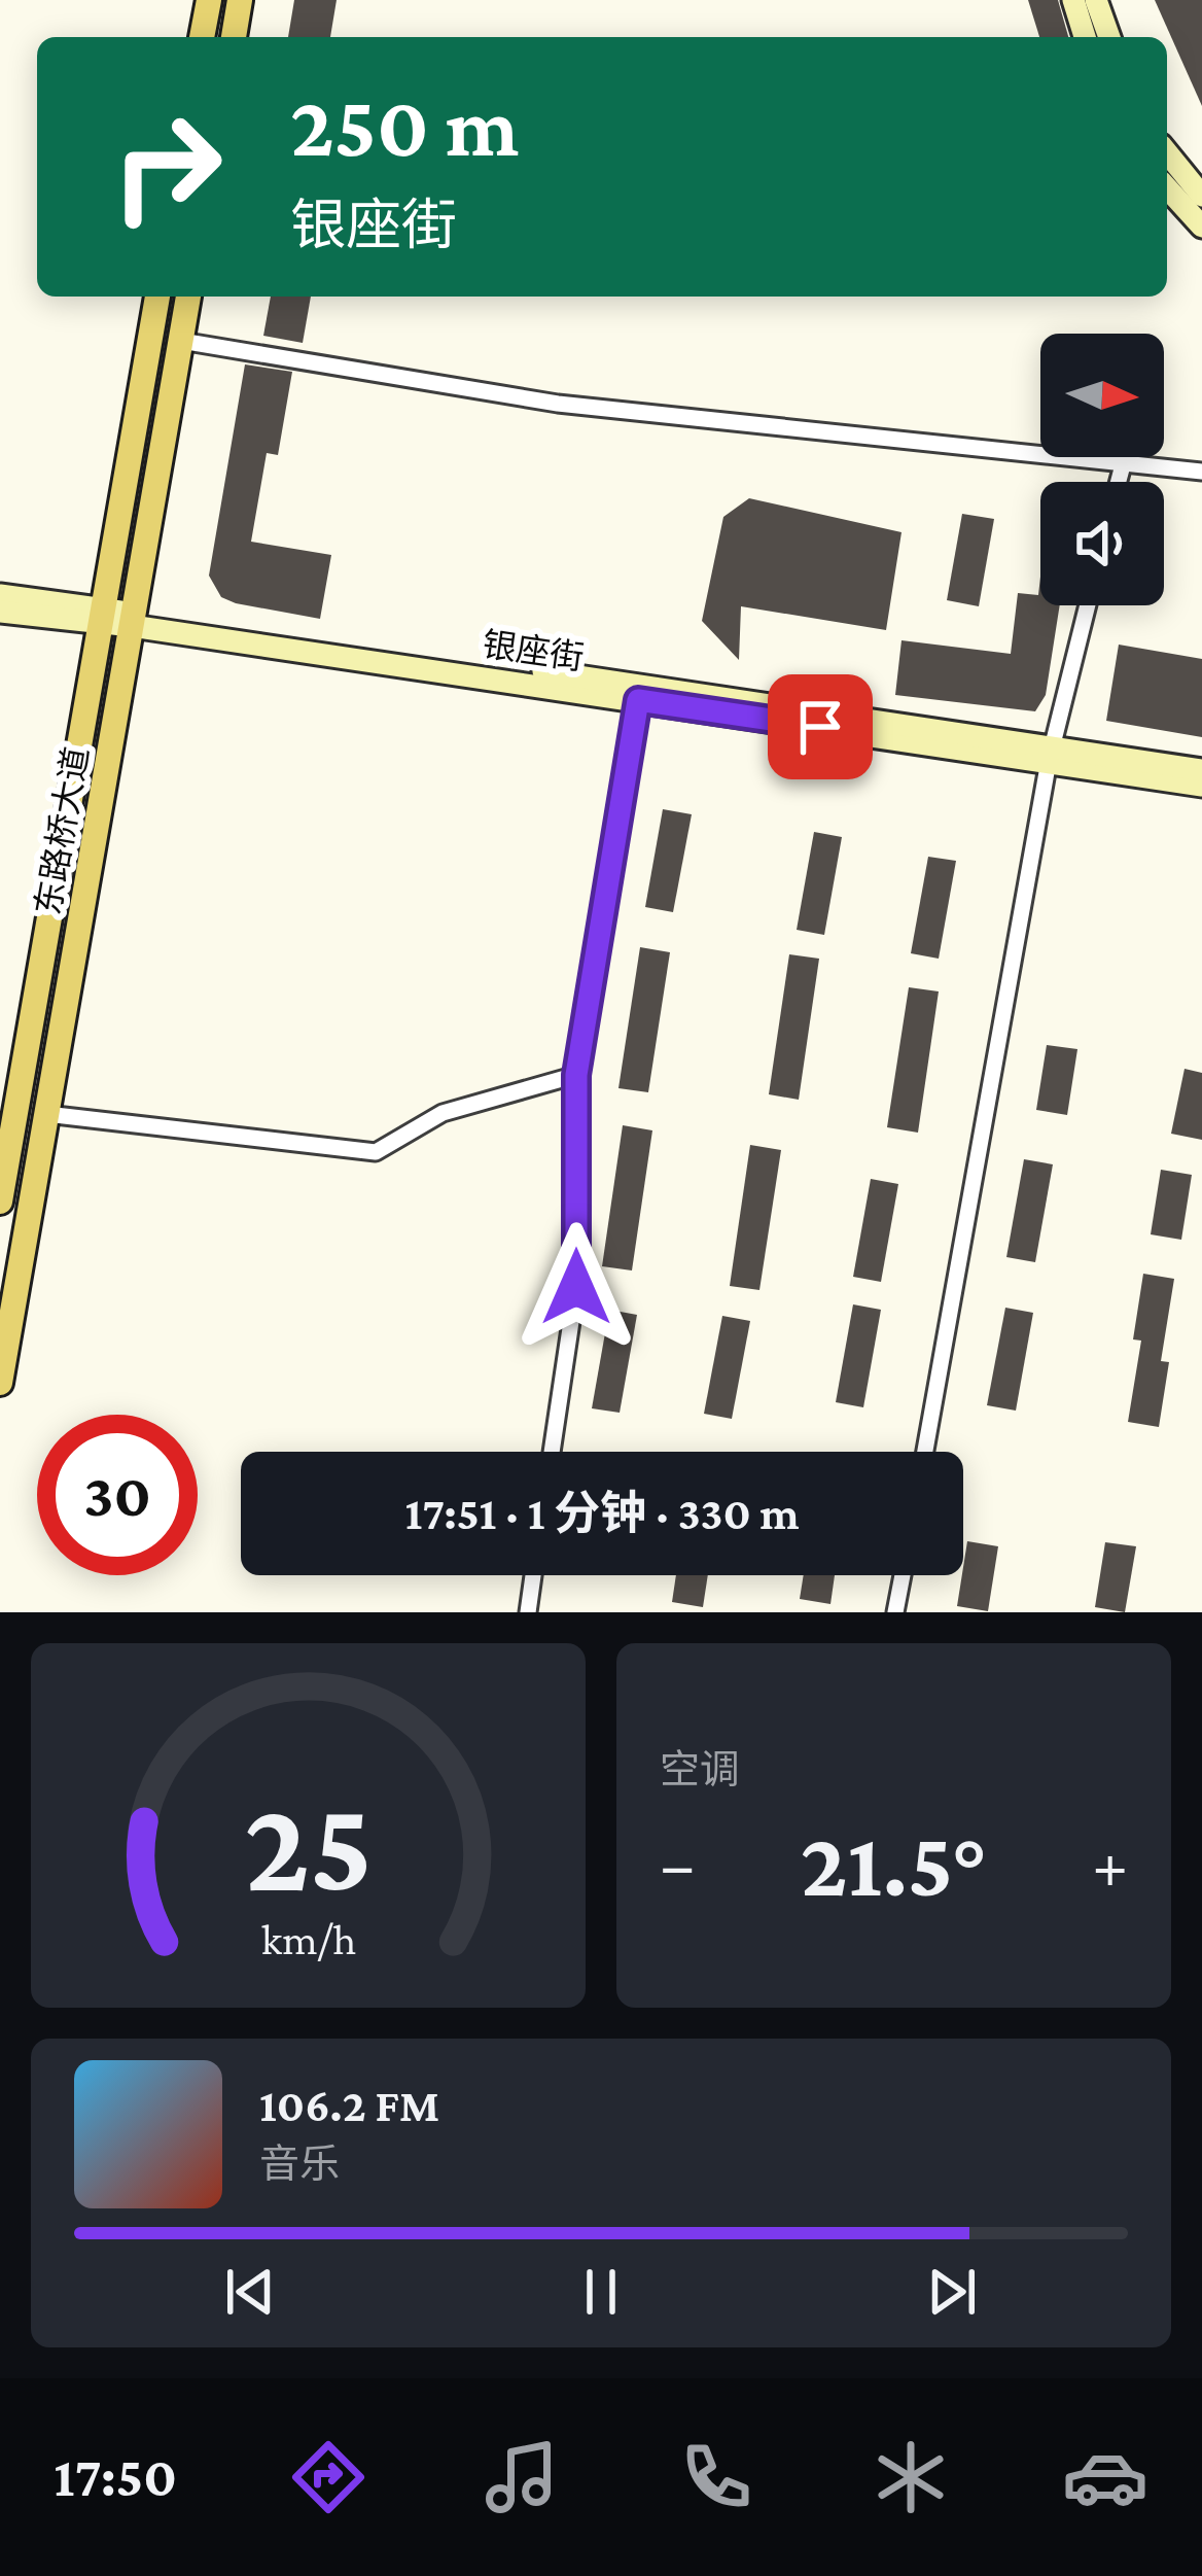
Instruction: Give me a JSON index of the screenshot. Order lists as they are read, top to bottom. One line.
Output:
{"streets":{"main road":["银座街","东路桥大道"]},"crossings":[["银座街","东路桥大道"]],"north":"right","page":{"turn":["250 m","银座街"],"limit":"30","trip":"17:51 · 1 分钟 · 330 m","tile":"空调","heat":["−","21.5°","+"],"song":["106.2 FM","音乐"],"tabs":"17:50","gauge":["25","km/h"]}}
